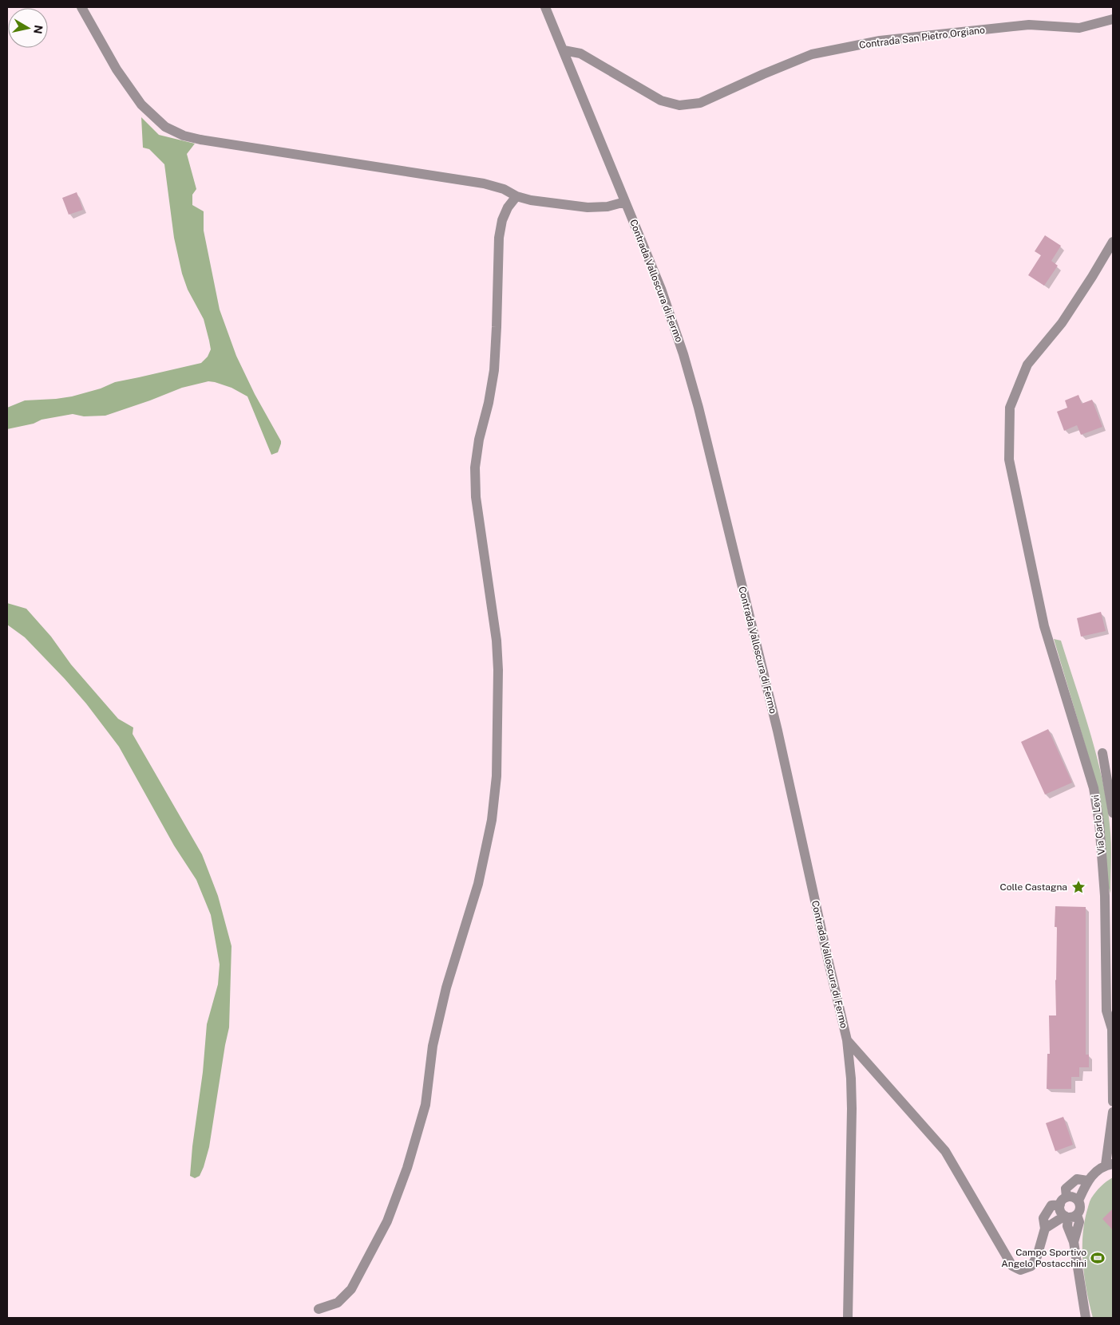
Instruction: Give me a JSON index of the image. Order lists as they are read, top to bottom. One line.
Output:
{"streets":{"street":["Contrada San Pietro Orgiano","Contrada Valloscura di Fermo","Via Carlo Levi"]},"crossings":[["Contrada San Pietro Orgiano","Contrada Valloscura di Fermo"]],"places":{"place":["Colle Castagna"],"sports":["Campo Sportivo Angelo Postacchini"]},"north":"right"}
